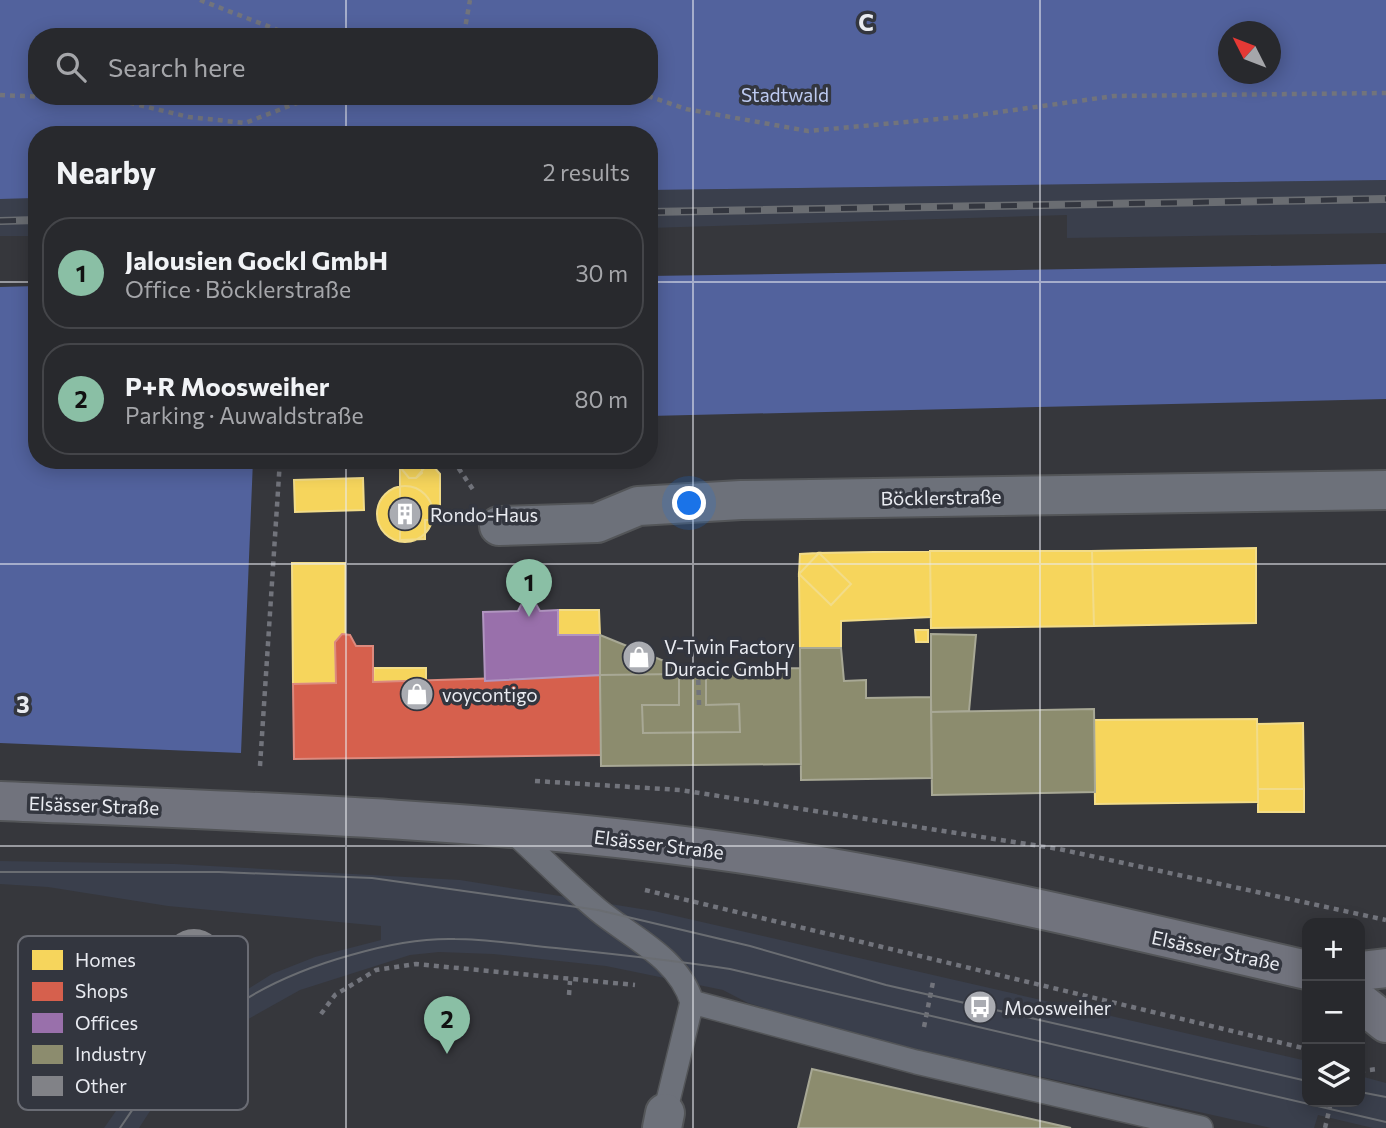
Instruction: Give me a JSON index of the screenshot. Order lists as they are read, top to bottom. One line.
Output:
{"streets":{"main road":["Elsässer Straße"],"street":["Böcklerstraße"]},"parks":["Stadtwald"],"places":{"building":["Rondo-Haus"],"shop":["V-Twin Factory Duracic GmbH","voycontigo"],"bus stop":["Moosweiher"]},"legend":["Homes","Shops","Offices","Industry","Other"],"north":"top left","page":{"search":"Search here","heading":["Nearby","2 results"],"list":[{"mark":"1","name":"Jalousien Gockl GmbH","note":"Office · Böcklerstraße","value":"30 m"},{"mark":"2","name":"P+R Moosweiher","note":"Parking · Auwaldstraße","value":"80 m"}],"pins":["1","2"],"map_buttons":["+","−"]},"grid":{"columns":["C"],"rows":["3"]}}
